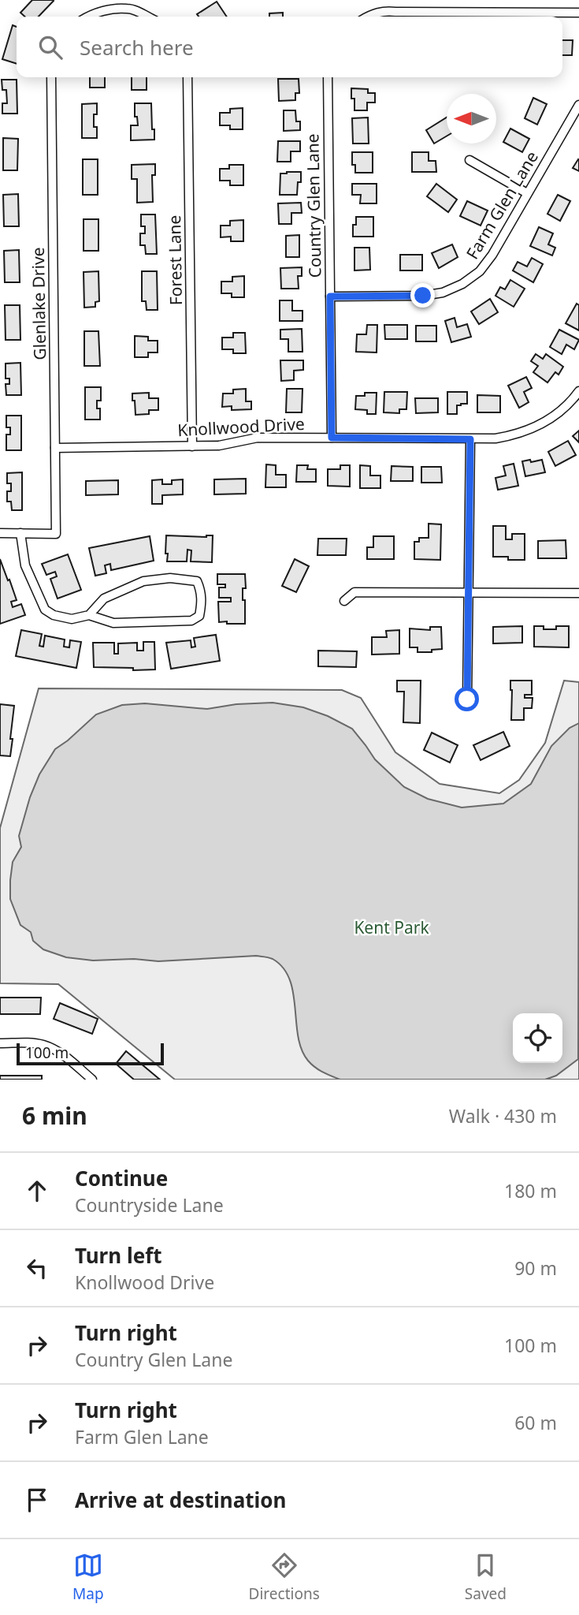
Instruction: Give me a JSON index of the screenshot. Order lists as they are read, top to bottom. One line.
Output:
{"streets":{"street":["Farm Glen Lane","Country Glen Lane","Forest Lane","Glenlake Drive","Knollwood Drive"]},"crossings":[["Farm Glen Lane","Country Glen Lane"],["Country Glen Lane","Knollwood Drive"],["Forest Lane","Knollwood Drive"],["Glenlake Drive","Knollwood Drive"]],"parks":["Kent Park"],"scale_bar":"100 m","north":"left","page":{"search":"Search here","scale":"100 m","heading":["6 min","Walk · 430 m"],"list":[["Continue","Countryside Lane","180 m"],["Turn left","Knollwood Drive","90 m"],["Turn right","Country Glen Lane","100 m"],["Turn right","Farm Glen Lane","60 m"],"Arrive at destination"],"nav":["Map","Directions","Saved"]}}
